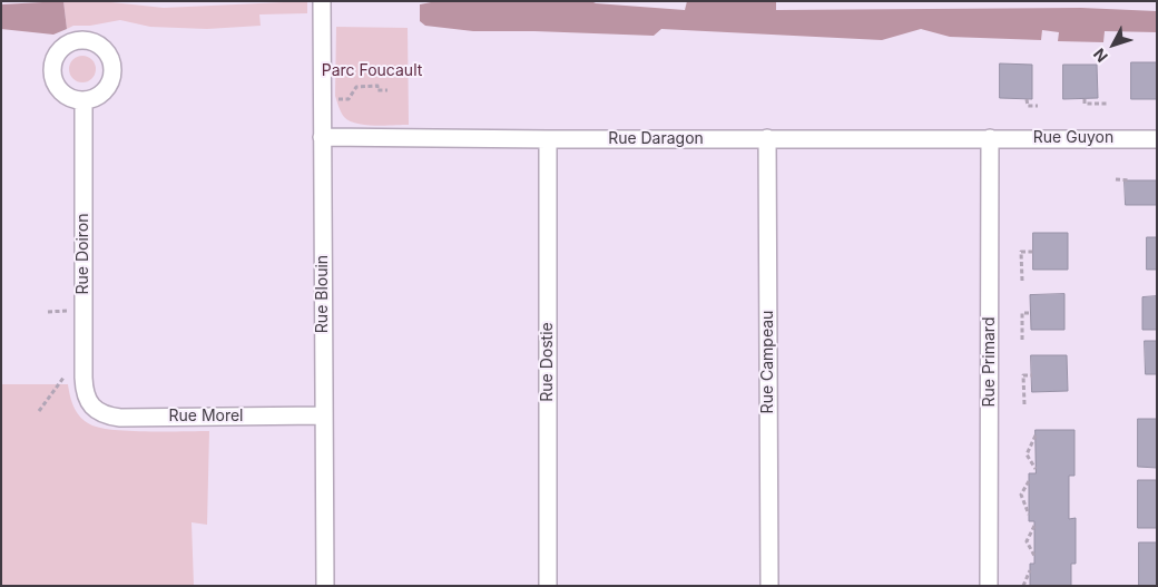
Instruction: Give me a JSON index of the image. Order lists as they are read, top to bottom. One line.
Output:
{"streets":{"street":["Rue Guyon","Rue Daragon","Rue Doiron","Rue Blouin","Rue Dostie","Rue Campeau","Rue Primard","Rue Morel"]},"crossings":[["Rue Guyon","Rue Daragon"],["Rue Guyon","Rue Primard"],["Rue Daragon","Rue Blouin"],["Rue Daragon","Rue Dostie"],["Rue Daragon","Rue Campeau"],["Rue Daragon","Rue Primard"],["Rue Doiron","Rue Morel"],["Rue Blouin","Rue Morel"]],"parks":["Parc Foucault"],"north":"bottom left"}
